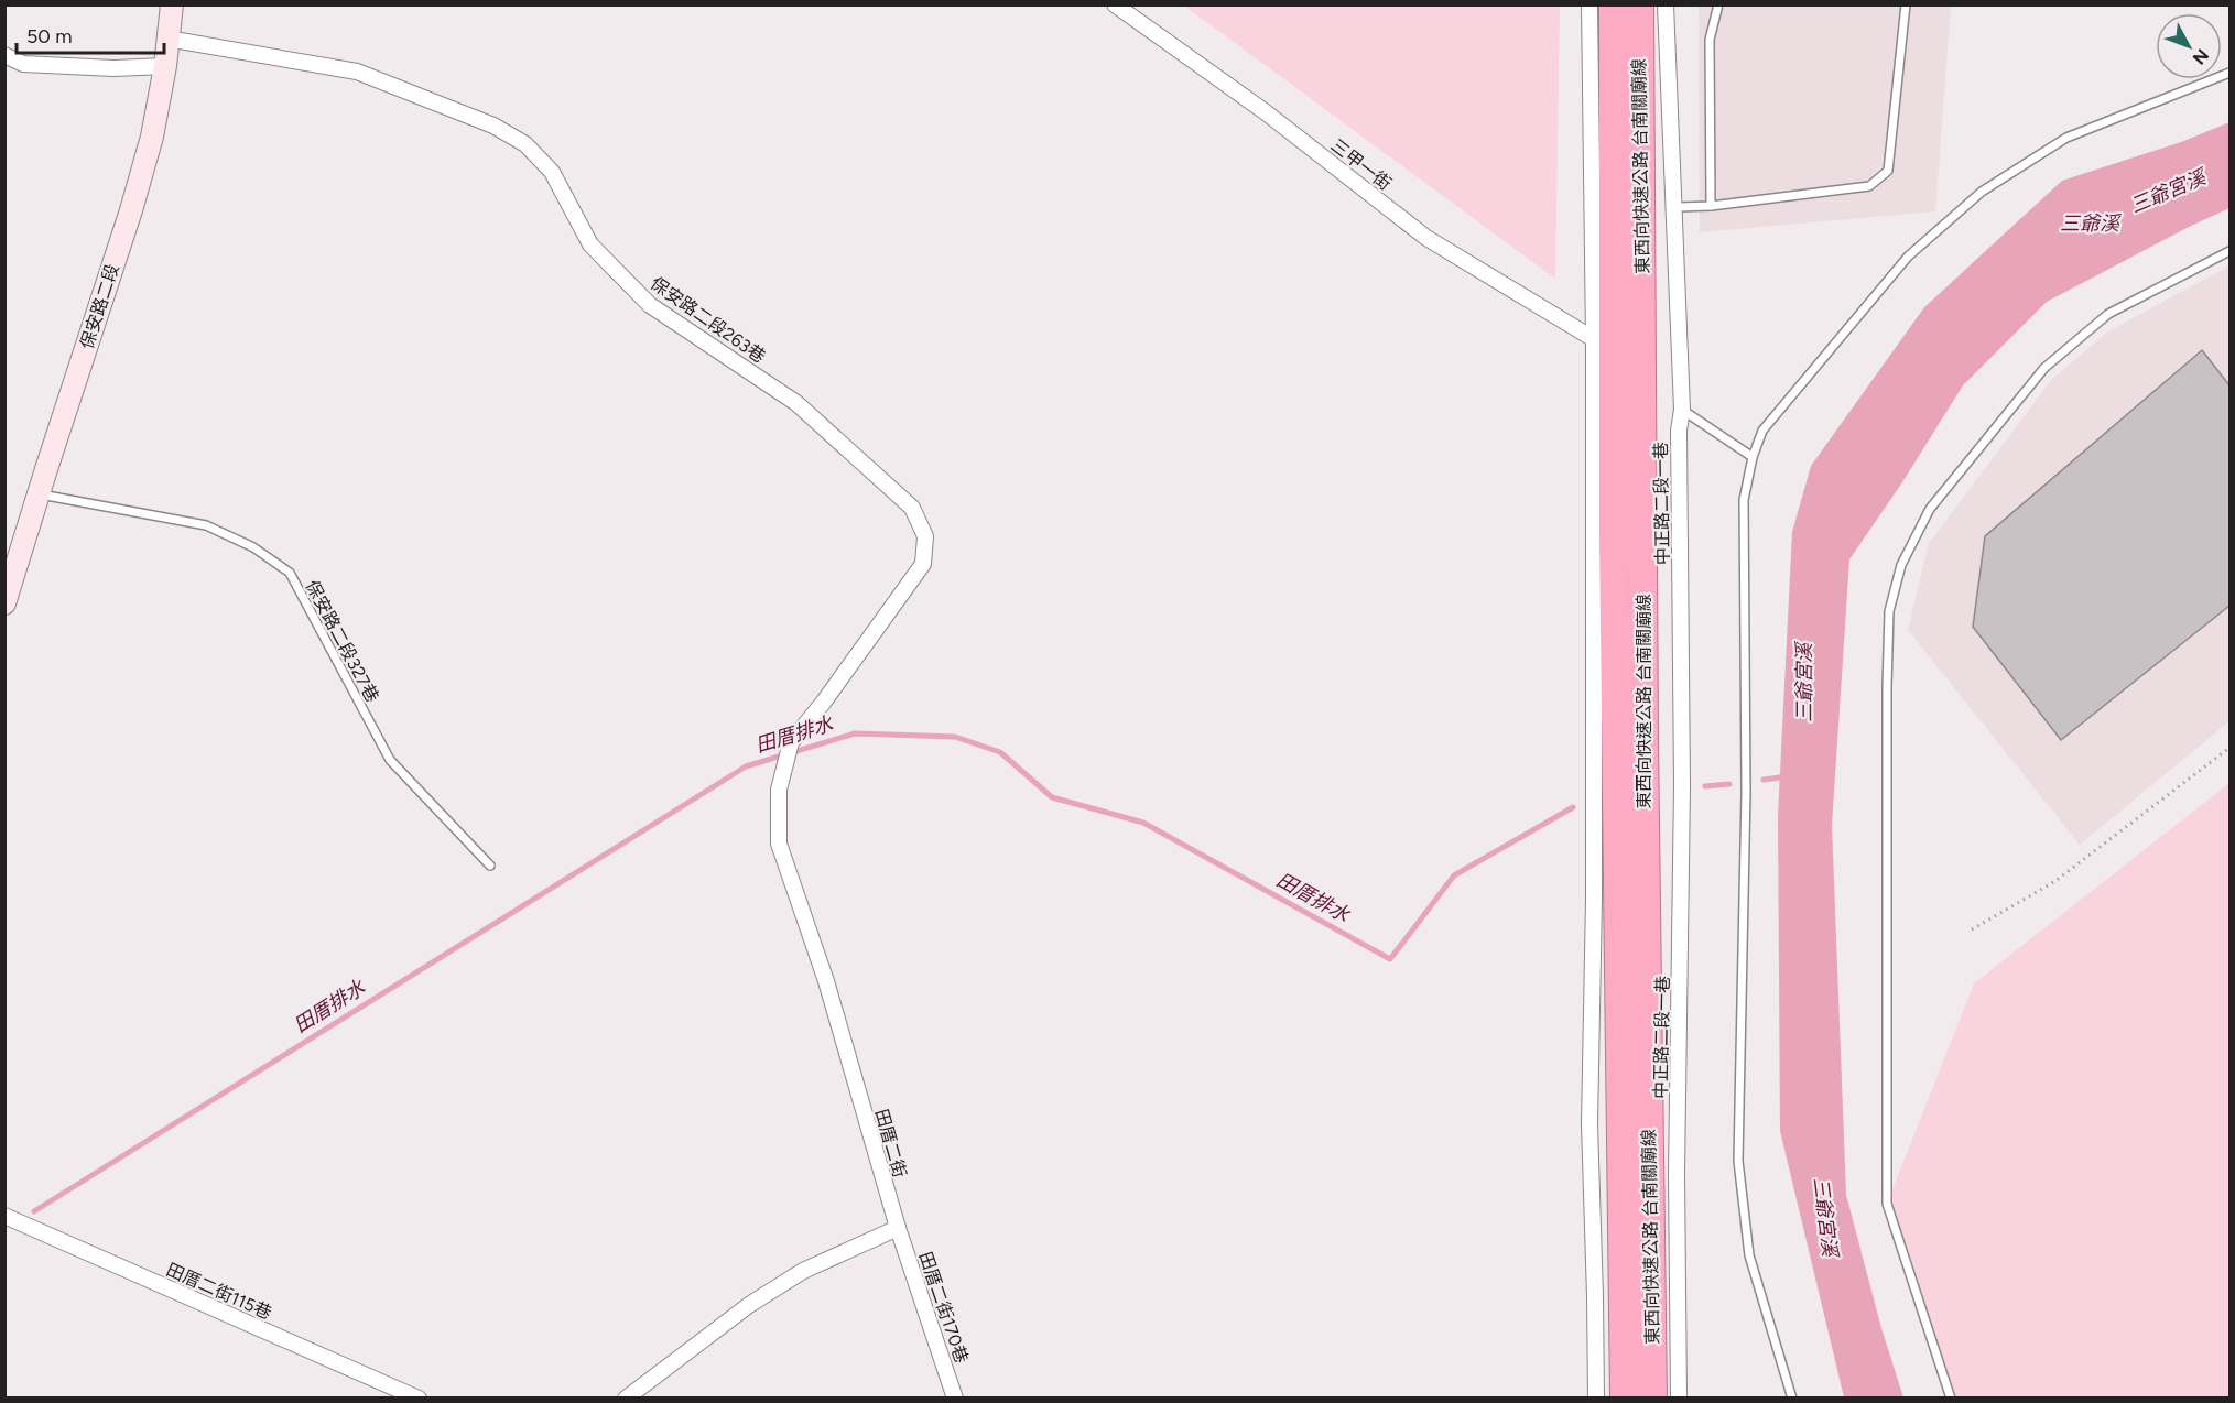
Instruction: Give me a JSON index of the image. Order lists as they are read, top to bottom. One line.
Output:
{"streets":{"highway":["東西向快速公路 台南關廟線"],"street":["三甲一街","保安路二段","保安路二段263巷","中正路二段一巷","田厝二街","田厝二街115巷","田厝二街170巷"],"lane":["保安路二段327巷"]},"crossings":[["保安路二段","保安路二段263巷"],["保安路二段","保安路二段327巷"],["保安路二段263巷","田厝二街"],["田厝二街","田厝二街170巷"]],"water":["三爺宮溪","三爺溪","田厝排水"],"scale_bar":"50 m","north":"bottom right"}
